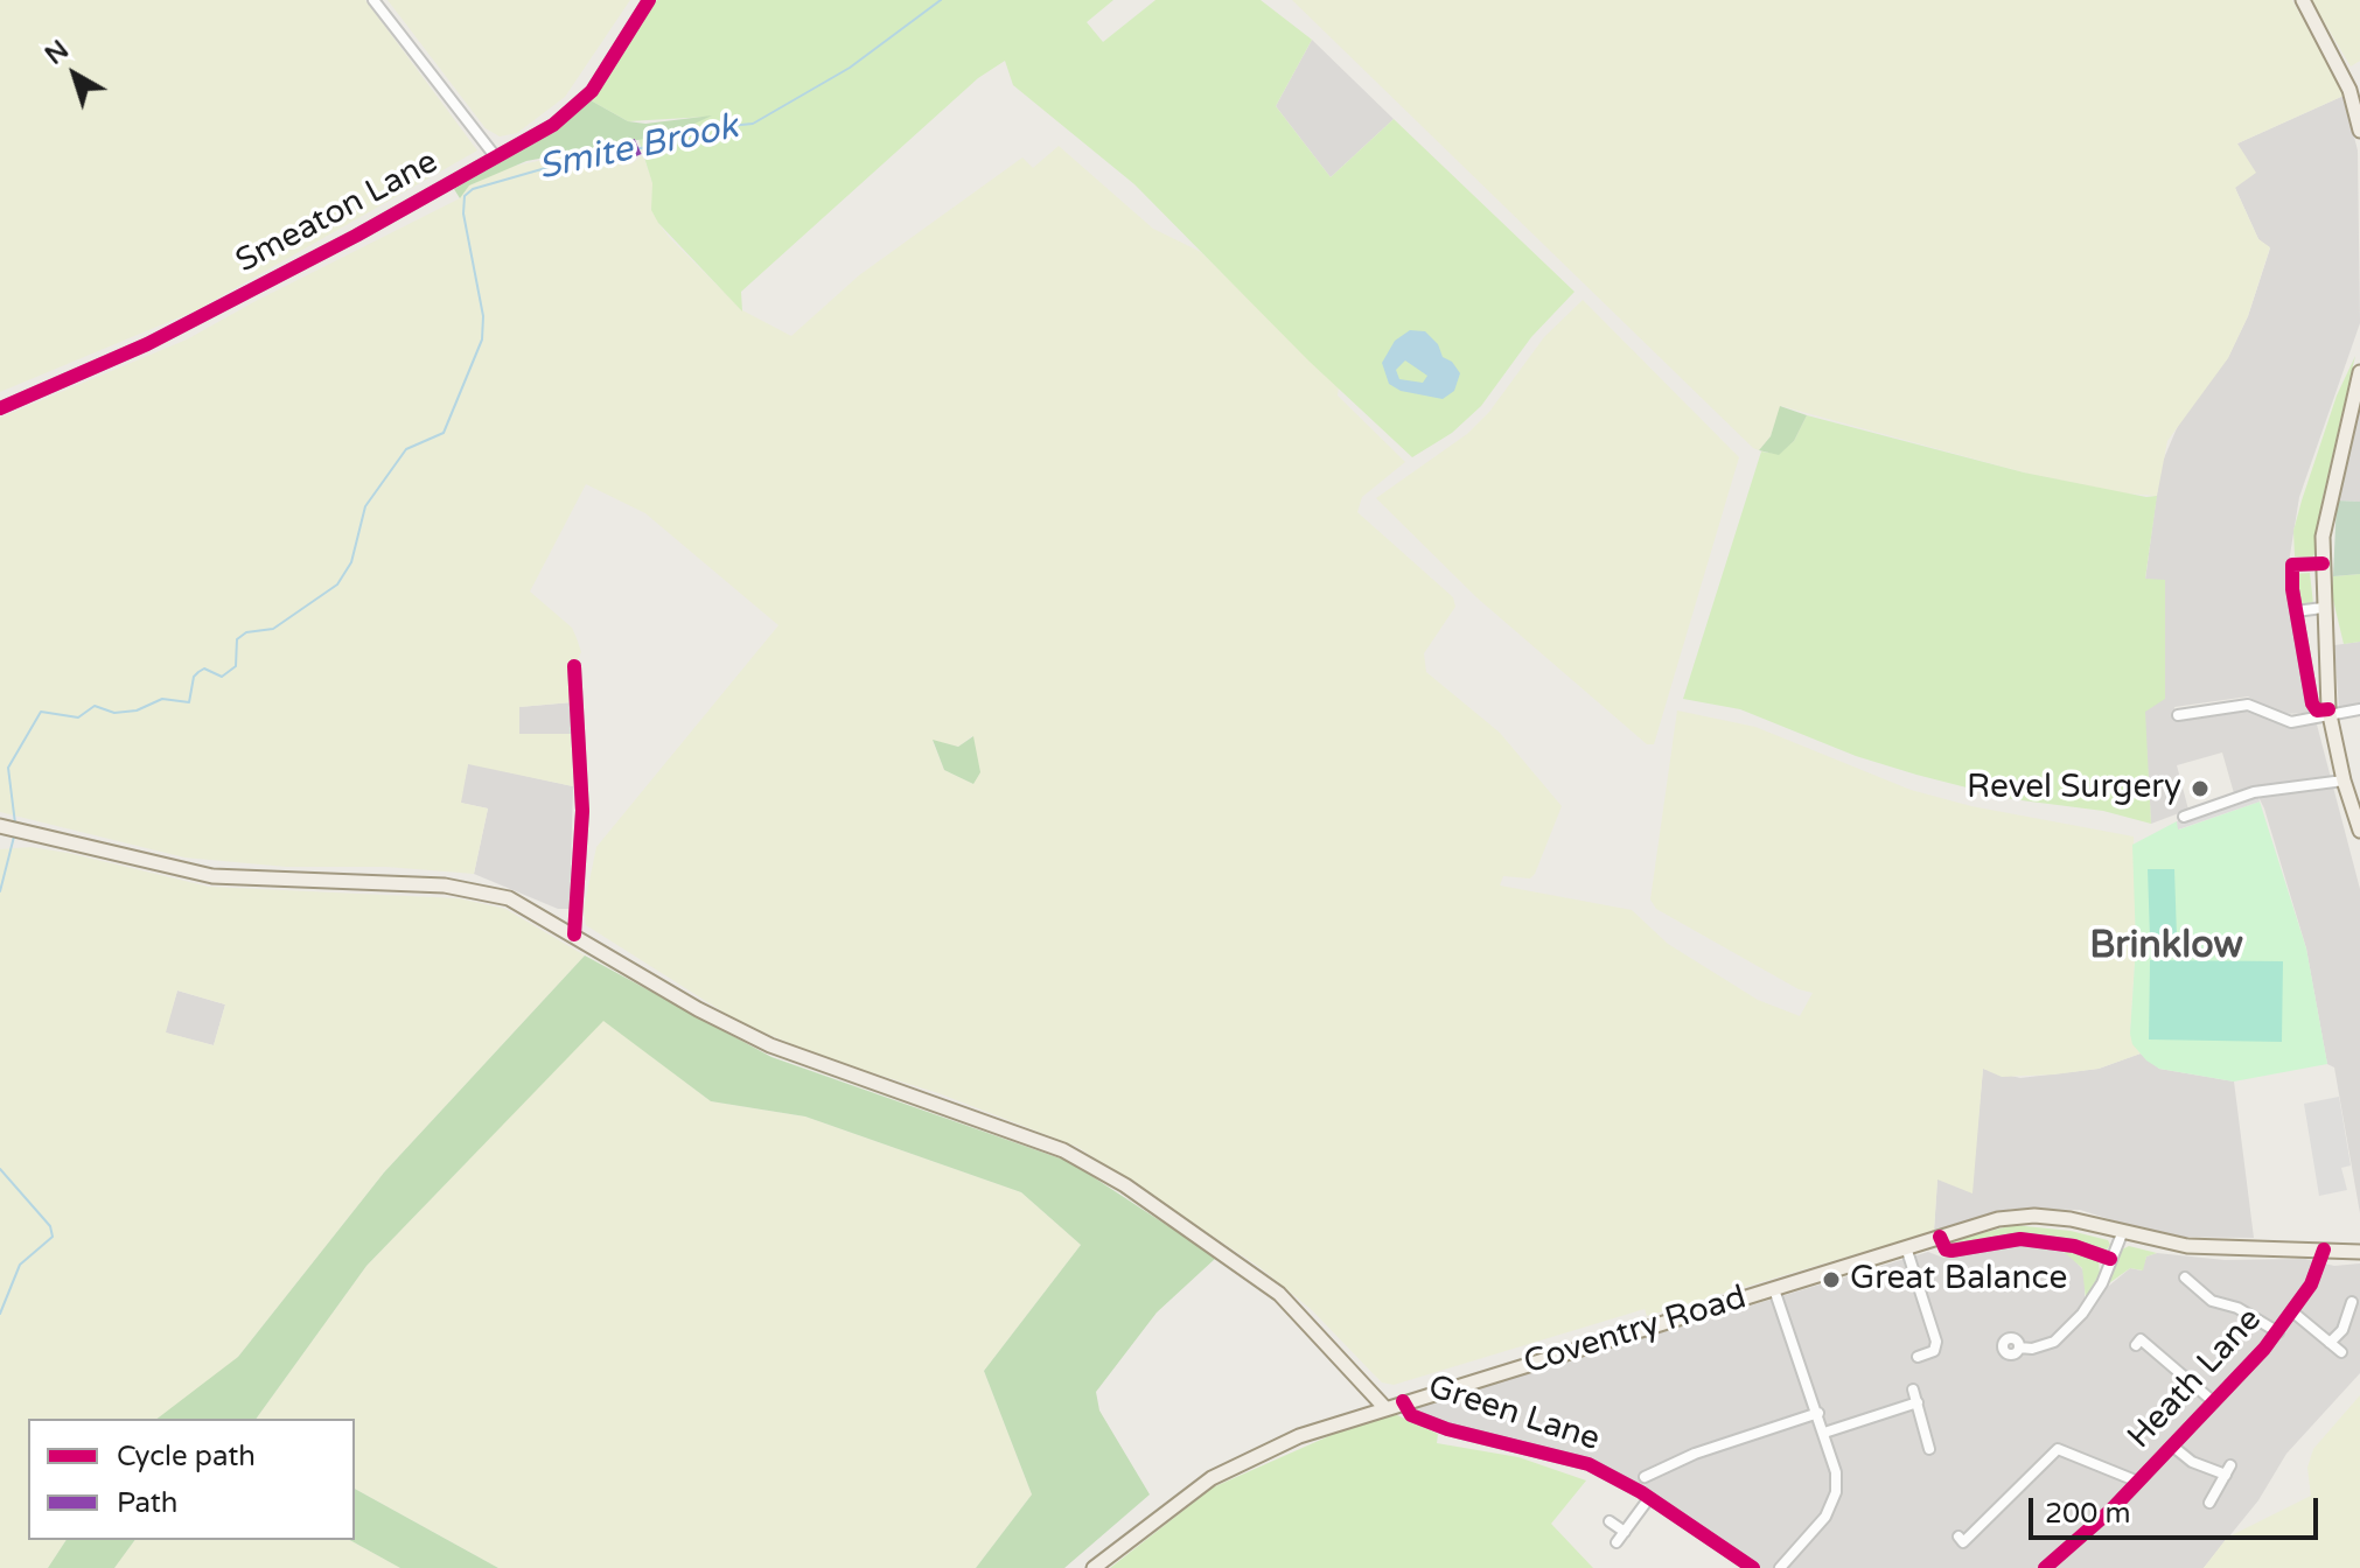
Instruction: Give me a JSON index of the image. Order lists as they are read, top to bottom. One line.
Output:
{"streets":{"main road":["Coventry Road"],"street":["Smeaton Lane","Heath Lane","Green Lane"]},"crossings":[["Coventry Road","Heath Lane"],["Coventry Road","Green Lane"]],"districts":["Brinklow"],"water":["Smite Brook"],"places":["Revel Surgery","Great Balance"],"legend":["Cycle path","Path"],"scale_bar":"200 m","north":"top left"}
